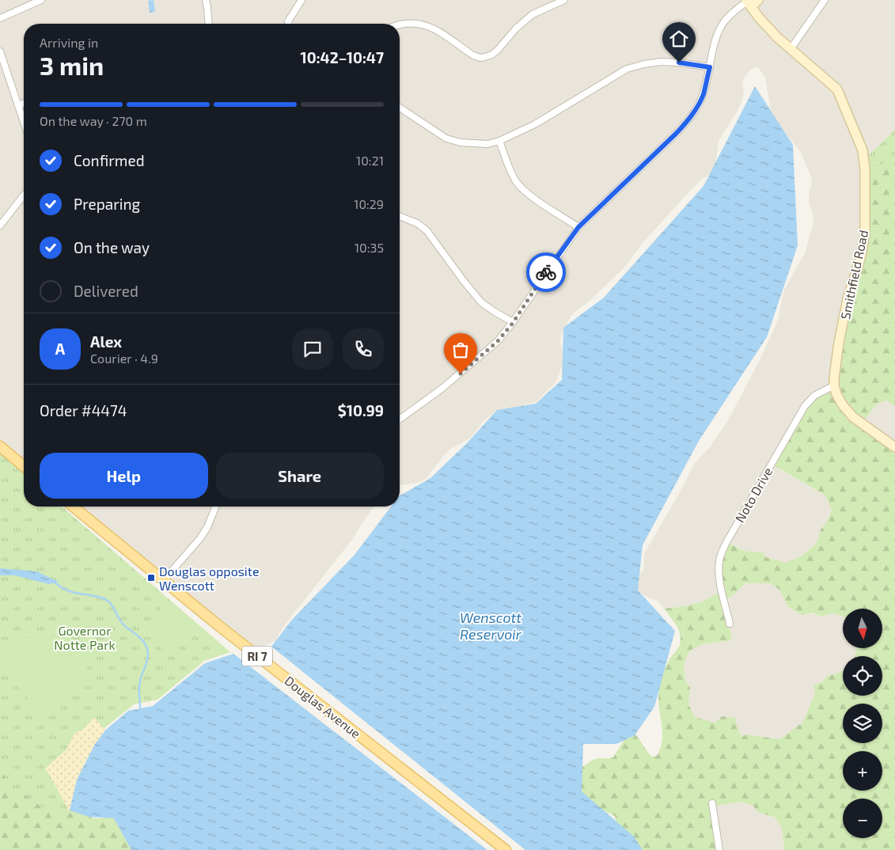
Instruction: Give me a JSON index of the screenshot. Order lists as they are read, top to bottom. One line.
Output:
{"streets":{"main road":["RI 7","Douglas Avenue"],"street":["Smithfield Road","Noto Drive"]},"crossings":[["Smithfield Road","Noto Drive"]],"water":["Wenscott Reservoir"],"parks":["Governor Notte Park"],"places":{"transit":["Douglas opposite Wenscott"]},"north":"bottom","page":{"heading":["3 min","Arriving in","10:42–10:47"],"panel":["Alex","Courier · 4.9","Order #4474","$10.99"],"bar":"On the way · 270 m","list":[["Confirmed","10:21"],["Preparing","10:29"],["On the way","10:35"],"Delivered"],"round":"A","buttons":["Help","Share"],"map_buttons":["+","−"]}}
